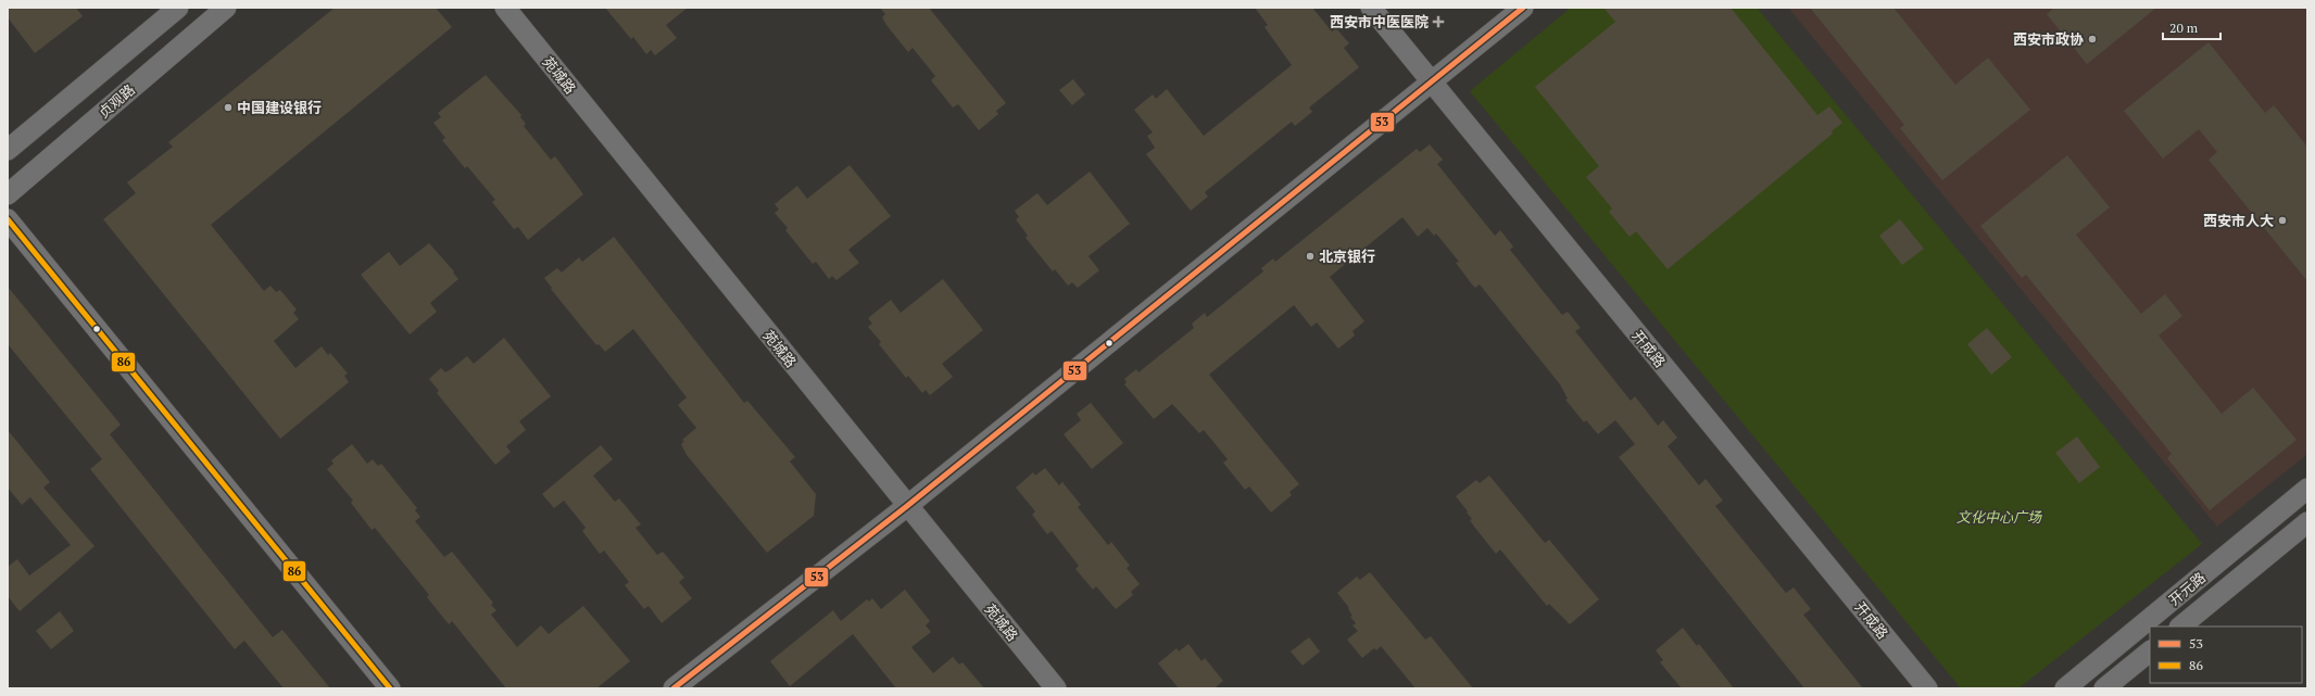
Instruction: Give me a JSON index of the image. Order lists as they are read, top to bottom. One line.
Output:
{"streets":{"street":["苑城路","贞观路","开成路","开元路"]},"parks":["文化中心广场"],"places":{"health":["西安市中医医院"],"other":["西安市政协","中国建设银行","西安市人大","北京银行"]},"lines":["transit line 53","transit line 86"],"legend":["53","86"],"scale_bar":"20 m"}
